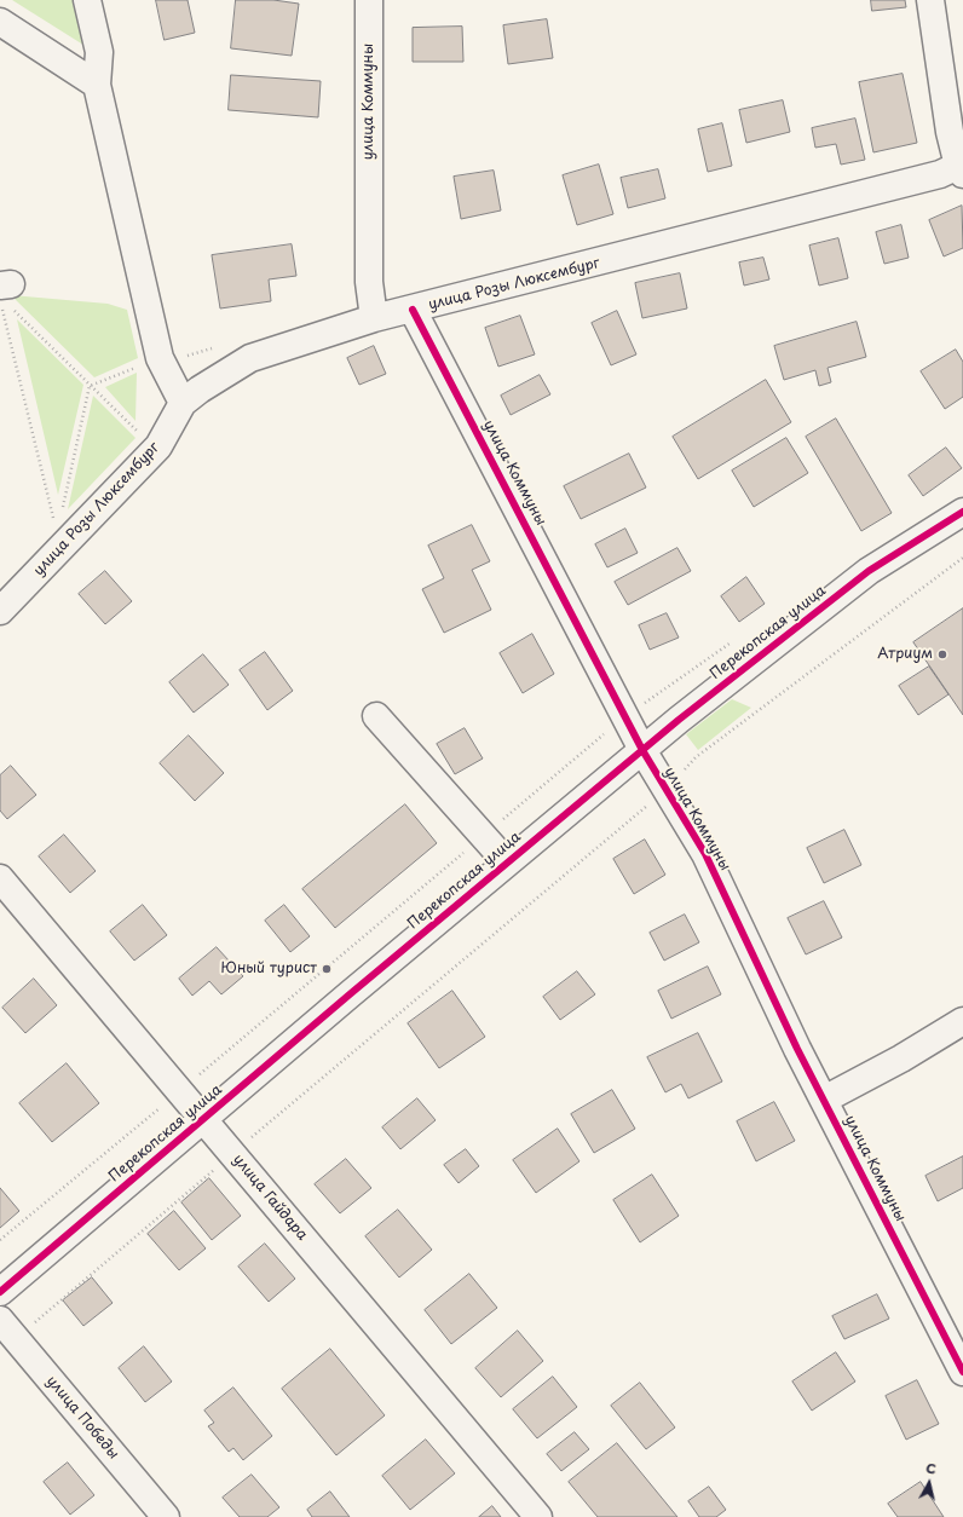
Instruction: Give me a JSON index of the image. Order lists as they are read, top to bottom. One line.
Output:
{"streets":{"street":["улица Коммуны","улица Розы Люксембург","Перекопская улица","улица Гайдара","улица Победы"]},"crossings":[["улица Коммуны","улица Розы Люксембург"],["улица Коммуны","Перекопская улица"],["Перекопская улица","улица Гайдара"]],"places":["Атриум","Юный турист"],"north":"top"}
